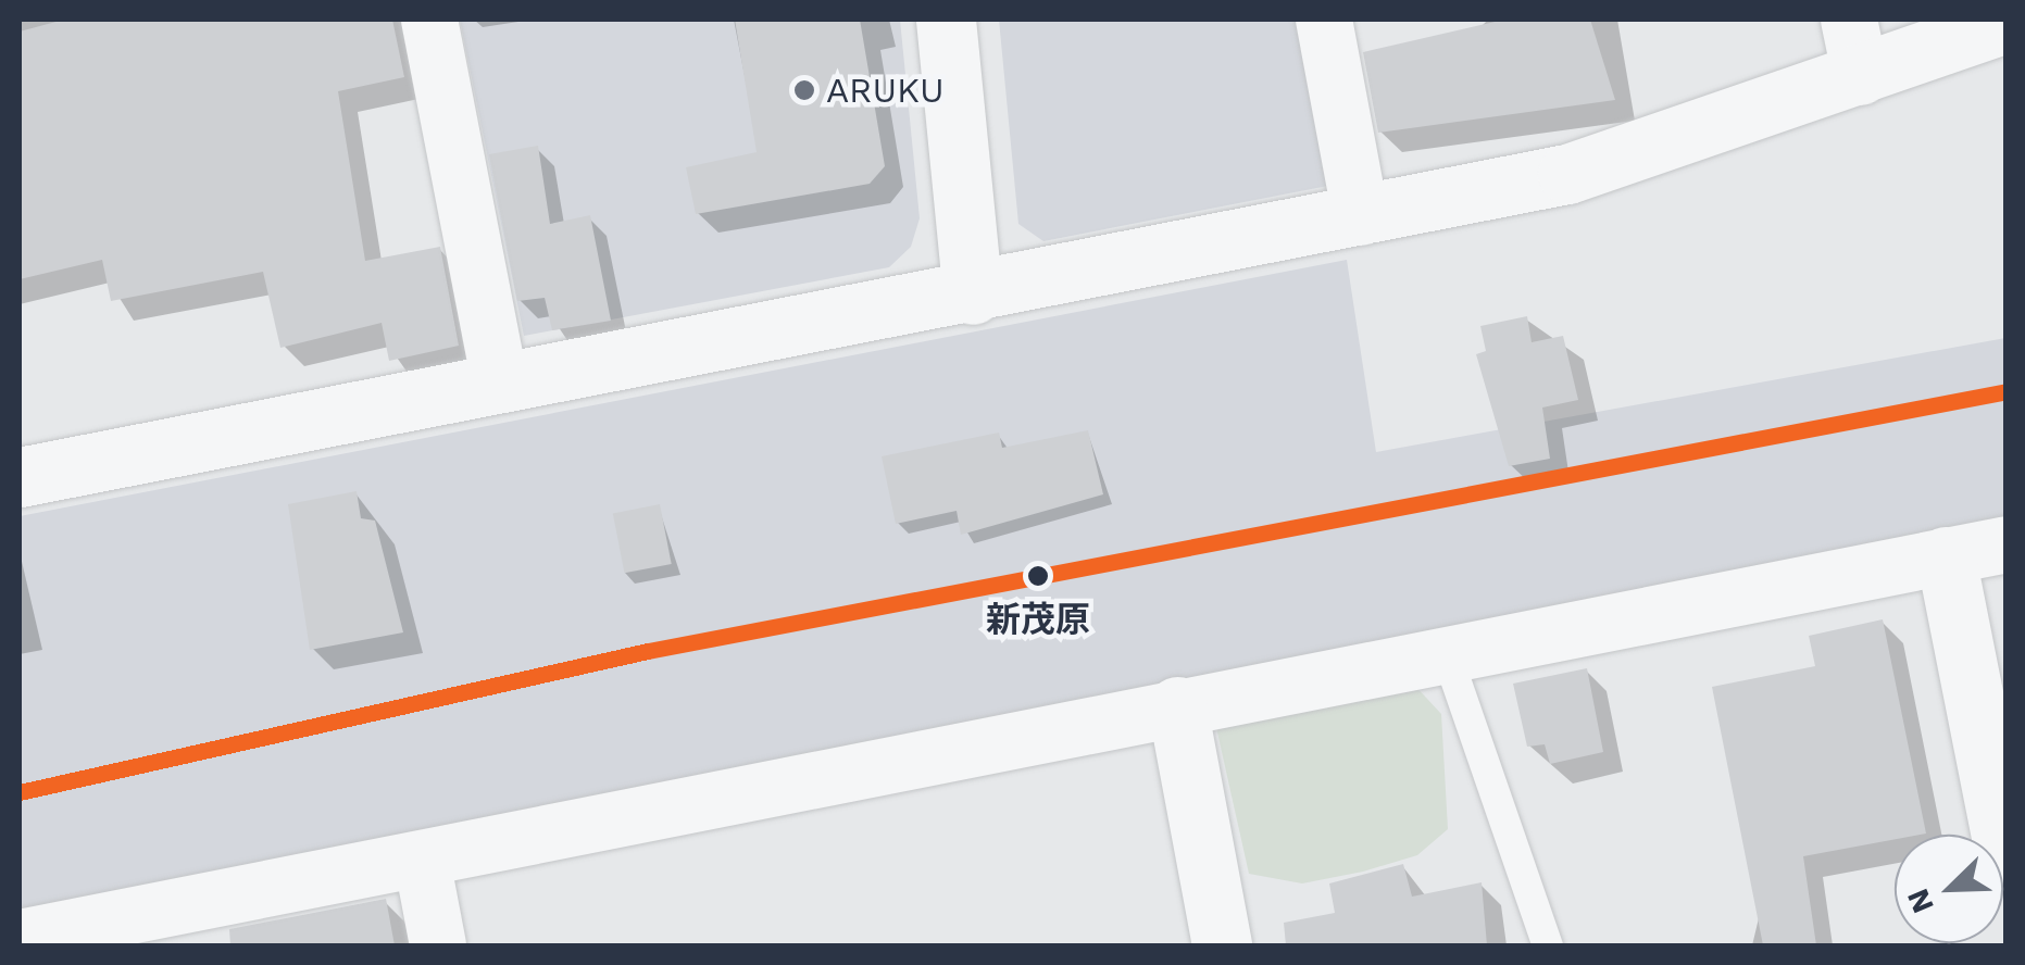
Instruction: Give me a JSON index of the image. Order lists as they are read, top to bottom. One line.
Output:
{"places":["ARUKU","新茂原"],"north":"bottom left"}
